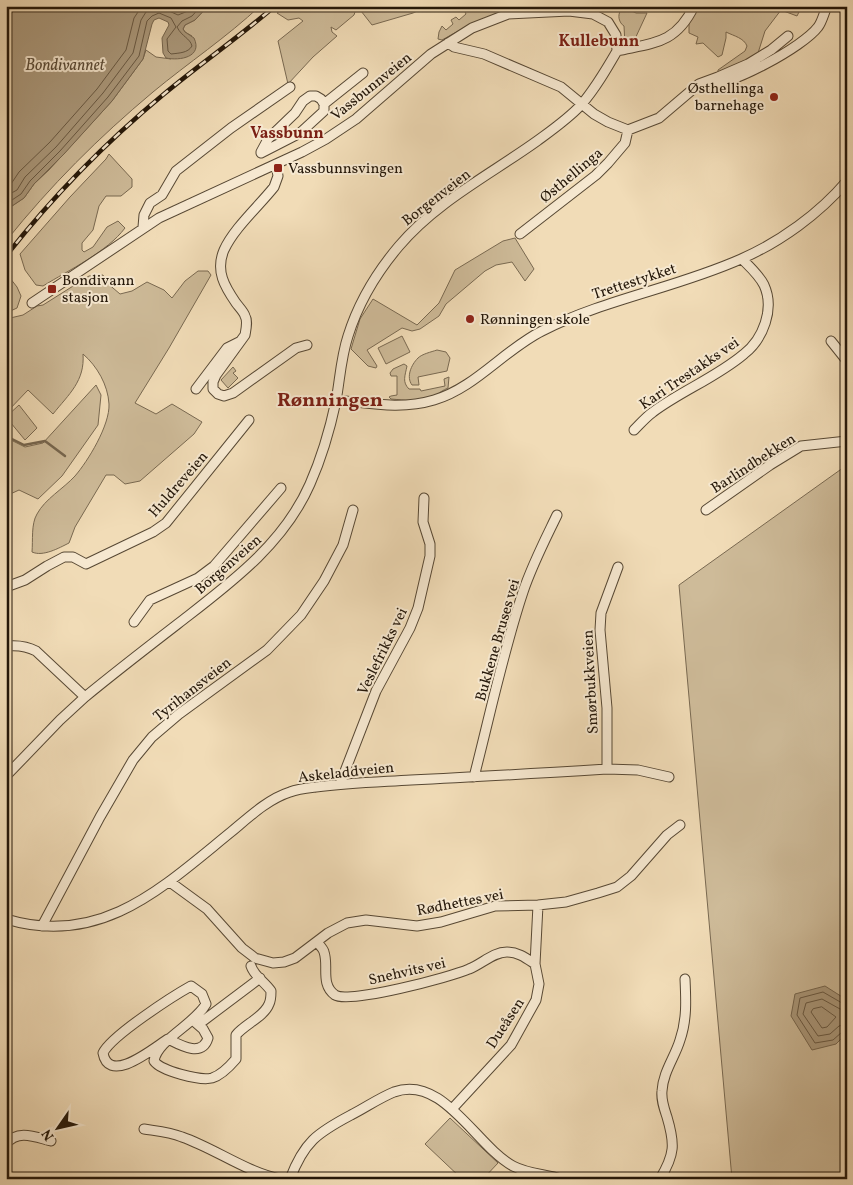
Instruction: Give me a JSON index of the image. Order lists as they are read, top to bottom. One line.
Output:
{"streets":{"street":["Vassbunnveien","Østhellinga","Borgenveien","Trettestykket","Kari Trestakks vei","Barlindbekken","Huldreveien","Bukkene Bruses vei","Veslefrikks vei","Smørbukkveien","Tyrihansveien","Askeladdveien","Rødhettes vei","Snehvits vei","Dueåsen"]},"crossings":[["Vassbunnveien","Borgenveien"],["Borgenveien","Trettestykket"],["Trettestykket","Kari Trestakks vei"],["Bukkene Bruses vei","Askeladdveien"],["Veslefrikks vei","Askeladdveien"],["Smørbukkveien","Askeladdveien"],["Tyrihansveien","Askeladdveien"],["Askeladdveien","Rødhettes vei"],["Rødhettes vei","Snehvits vei"],["Rødhettes vei","Dueåsen"],["Snehvits vei","Dueåsen"]],"districts":["Kullebunn","Vassbunn","Rønningen"],"water":["Bondivannet"],"places":{"other":["Østhellinga barnehage","Rønningen skole"],"transit":["Vassbunnsvingen","Bondivann stasjon"]},"north":"bottom left"}
